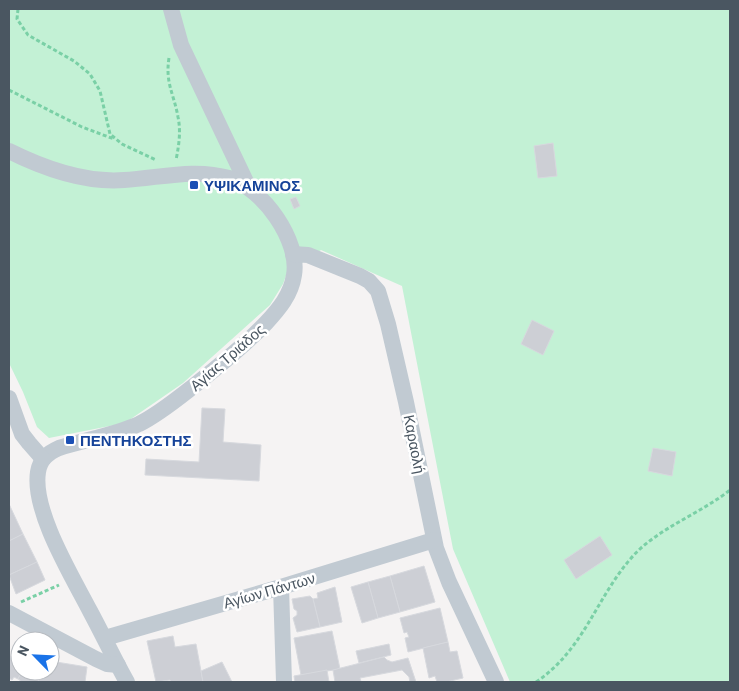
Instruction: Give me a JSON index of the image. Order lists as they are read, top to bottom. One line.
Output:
{"streets":{"street":["Αγίας Τριάδος","Καραολή","Αγίων Πάντων"]},"crossings":[["Αγίας Τριάδος","Καραολή"],["Καραολή","Αγίων Πάντων"]],"places":{"transit":["ΥΨΙΚΑΜΙΝΟΣ","ΠΕΝΤΗΚΟΣΤΗΣ"]},"north":"top left"}
